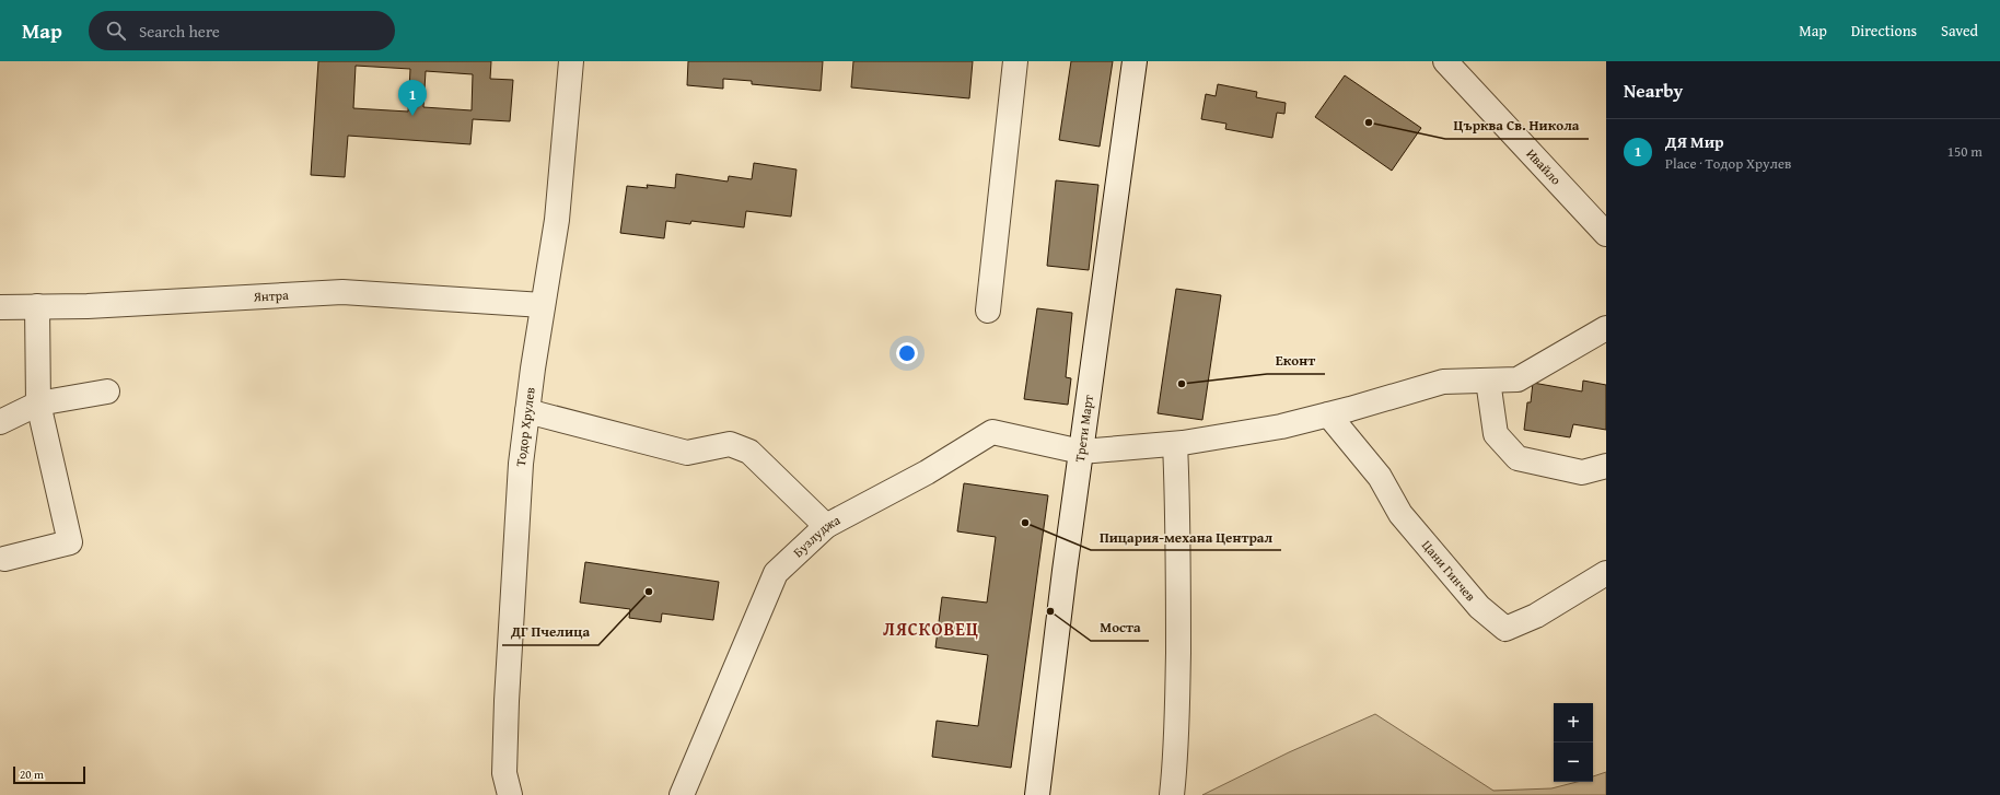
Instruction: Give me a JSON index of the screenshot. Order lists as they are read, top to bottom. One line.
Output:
{"streets":{"street":["Ивайло","Янтра","Тодор Хрулев","Трети Март","Бузлуджа","Цани Гинчев"]},"crossings":[["Янтра","Тодор Хрулев"],["Трети Март","Бузлуджа"]],"districts":["ЛЯСКОВЕЦ"],"places":["Църква Св. Никола","Еконт","Пицария-механа Централ","ДГ Пчелица","Моста"],"scale_bar":"20 m","page":{"header":"Map","search":"Search here","nav":["Map","Directions","Saved"],"heading":"Nearby","pins":"1","list":[{"mark":"1","name":"ДЯ Мир","note":"Place · Тодор Хрулев","value":"150 m"}],"map_buttons":["+","−"],"scale":"20 m"}}
